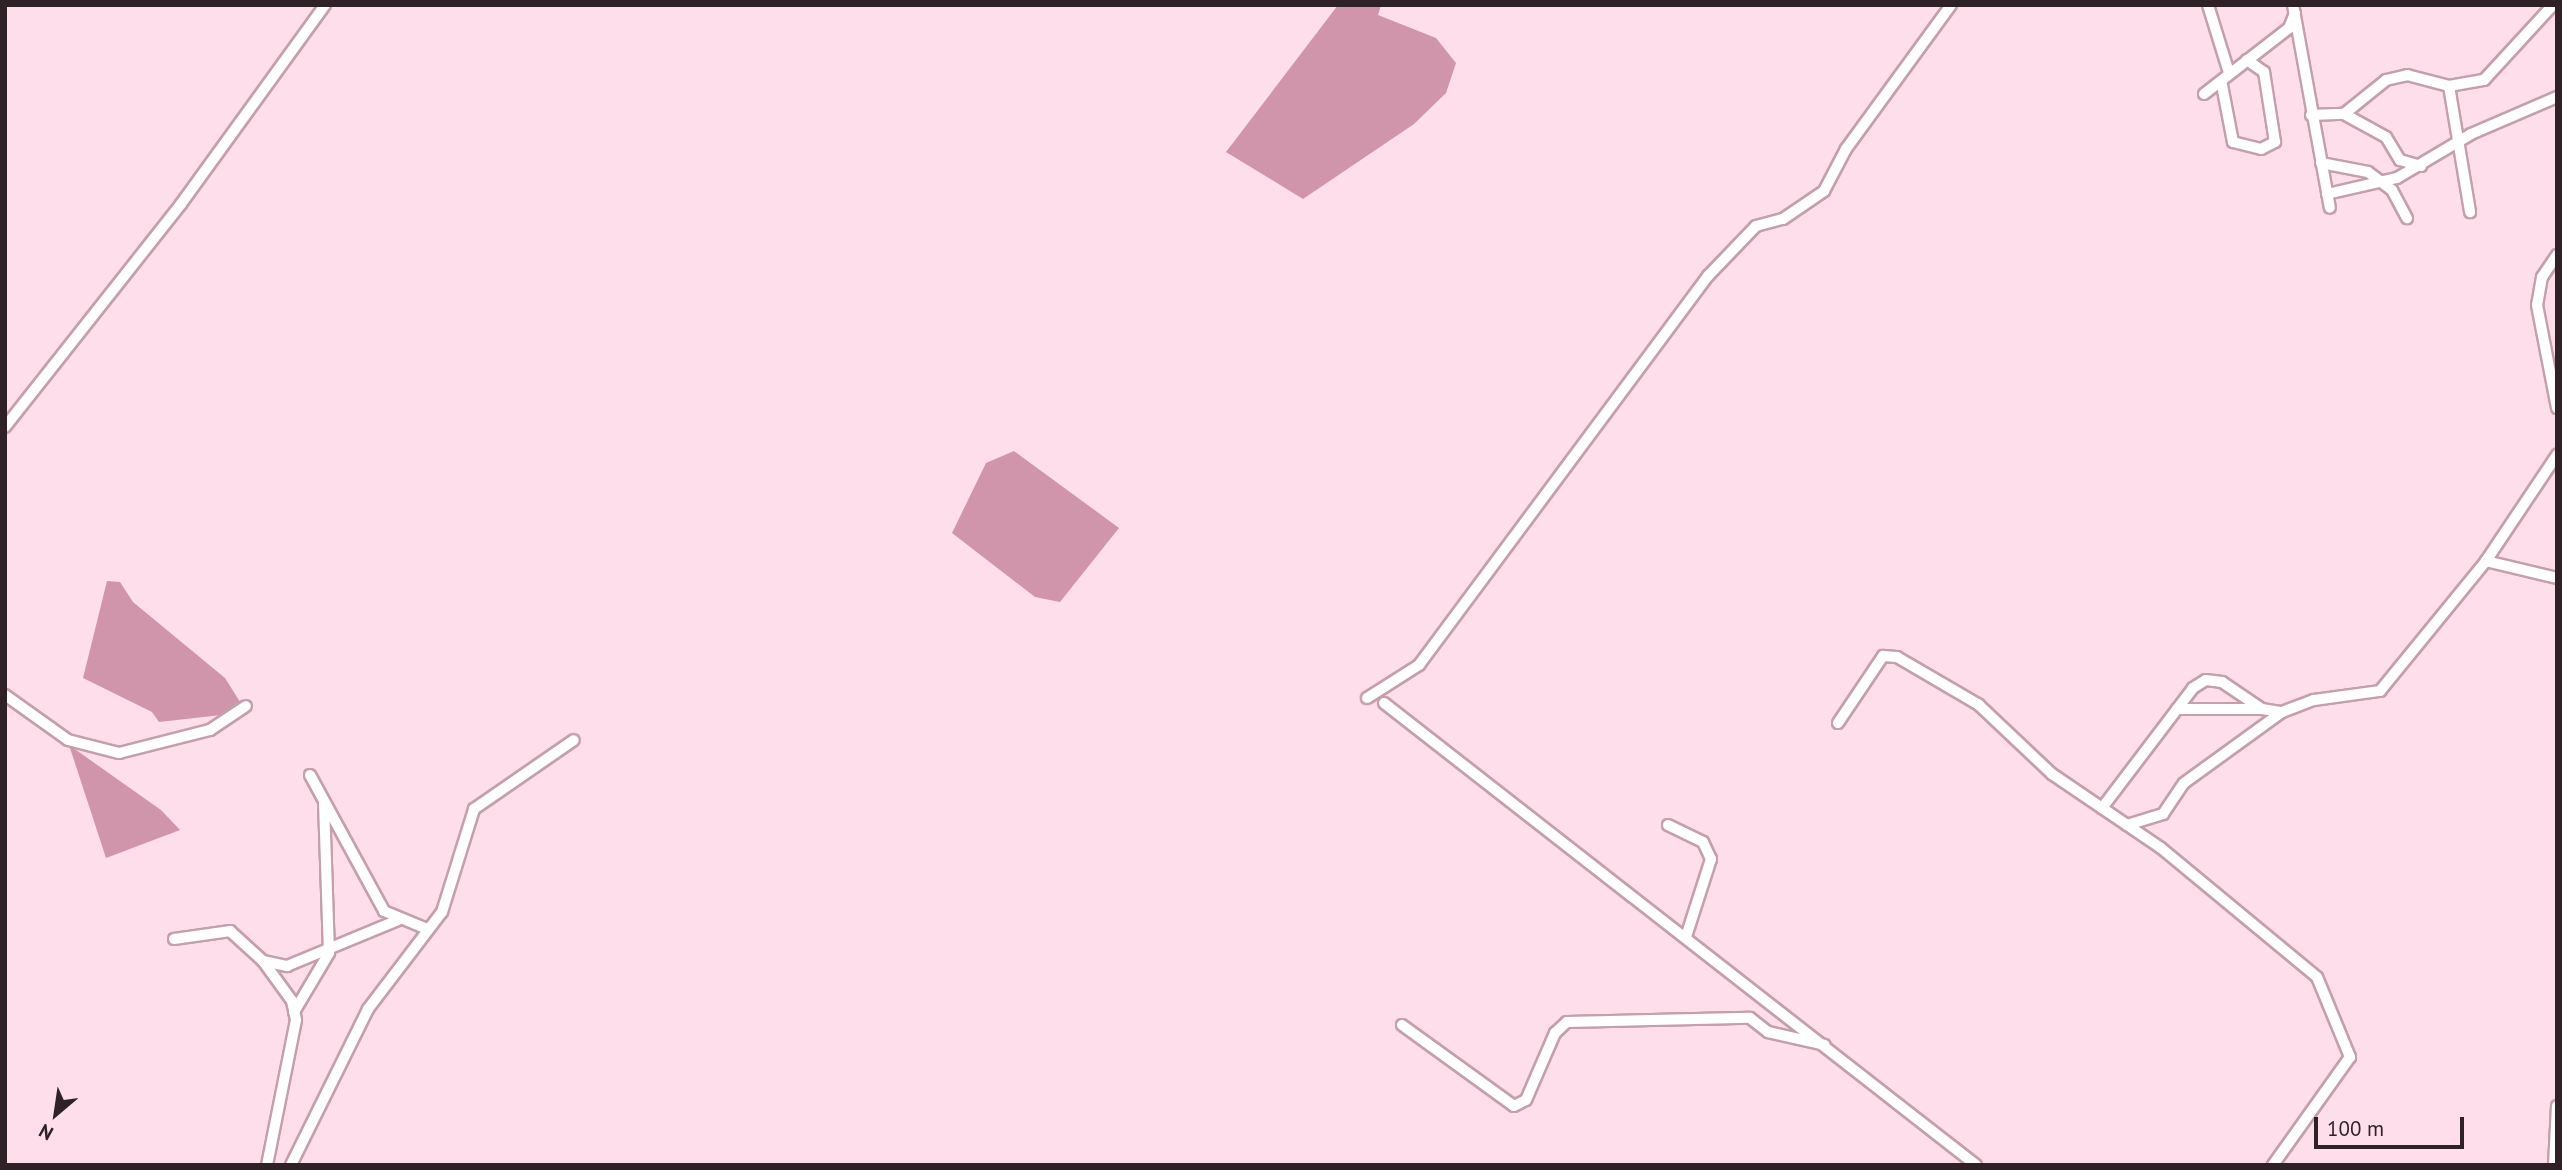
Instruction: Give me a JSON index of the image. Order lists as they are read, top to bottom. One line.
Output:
{"scale_bar":"100 m","north":"bottom left"}
